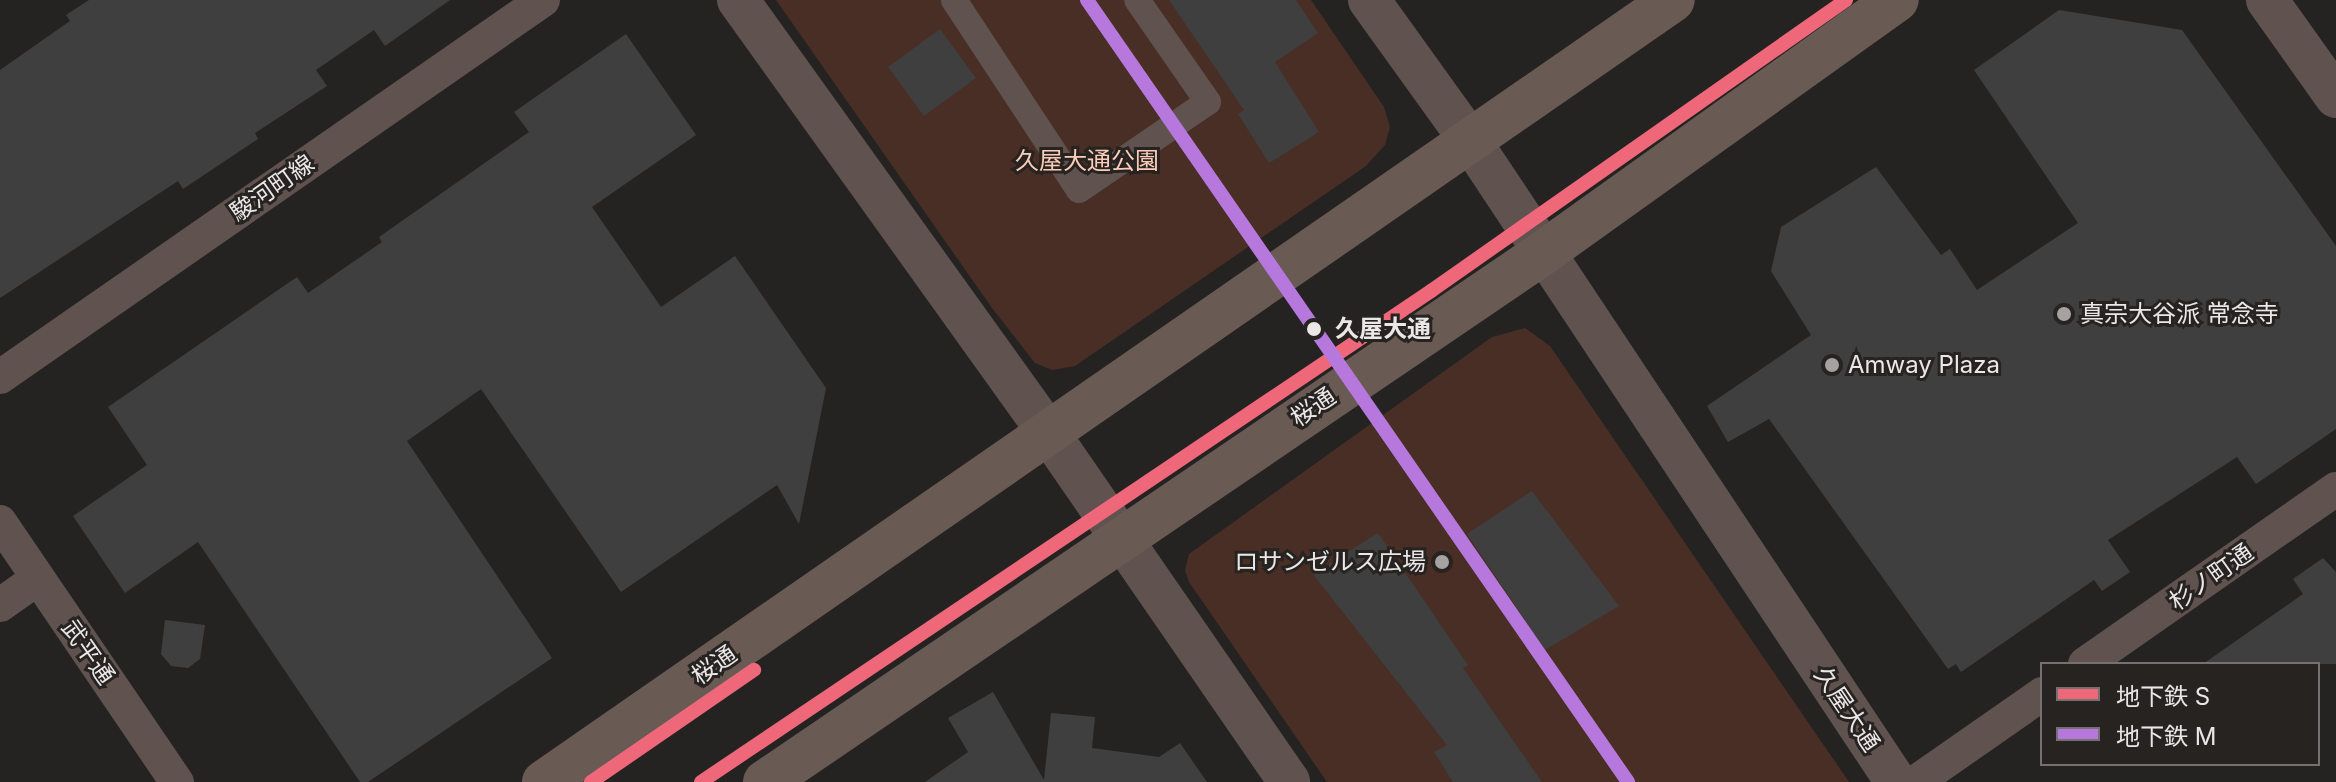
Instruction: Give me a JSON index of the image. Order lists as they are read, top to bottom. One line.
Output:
{"streets":{"highway":["桜通"],"street":["駿河町線","杉ノ町通","武平通","久屋大通"]},"crossings":[["桜通","久屋大通"]],"parks":["久屋大通公園"],"places":["真宗大谷派 常念寺","久屋大通","Amway Plaza","ロサンゼルス広場"],"lines":["metro line S","metro line M"],"legend":["地下鉄 S","地下鉄 M"]}
